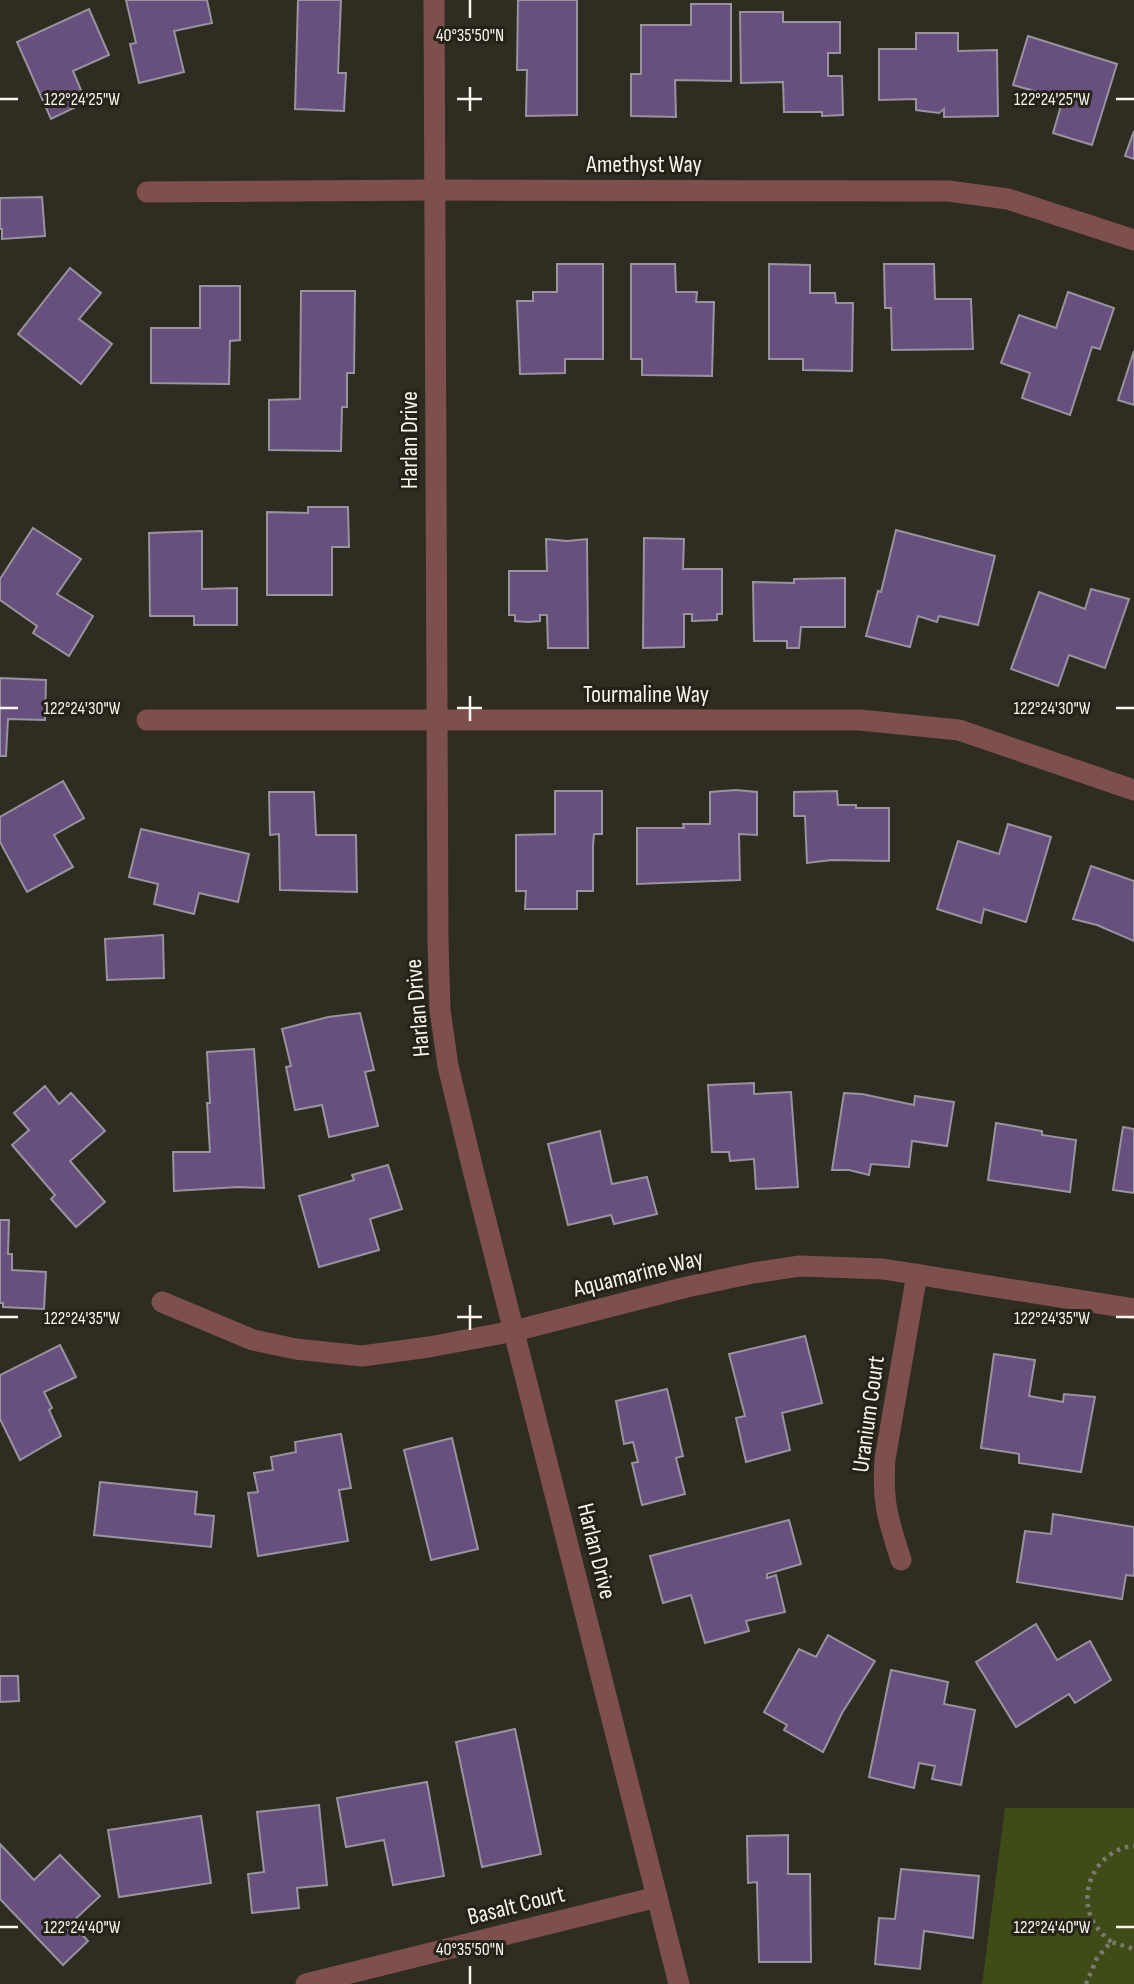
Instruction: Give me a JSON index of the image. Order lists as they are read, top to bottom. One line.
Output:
{"streets":{"street":["Amethyst Way","Harlan Drive","Tourmaline Way","Aquamarine Way","Uranium Court","Basalt Court"]},"crossings":[["Amethyst Way","Harlan Drive"],["Harlan Drive","Tourmaline Way"],["Harlan Drive","Aquamarine Way"],["Harlan Drive","Basalt Court"],["Aquamarine Way","Uranium Court"]],"coordinates":["40°35'50\"N","122°24'25\"W","122°24'30\"W","122°24'35\"W","122°24'40\"W"]}
